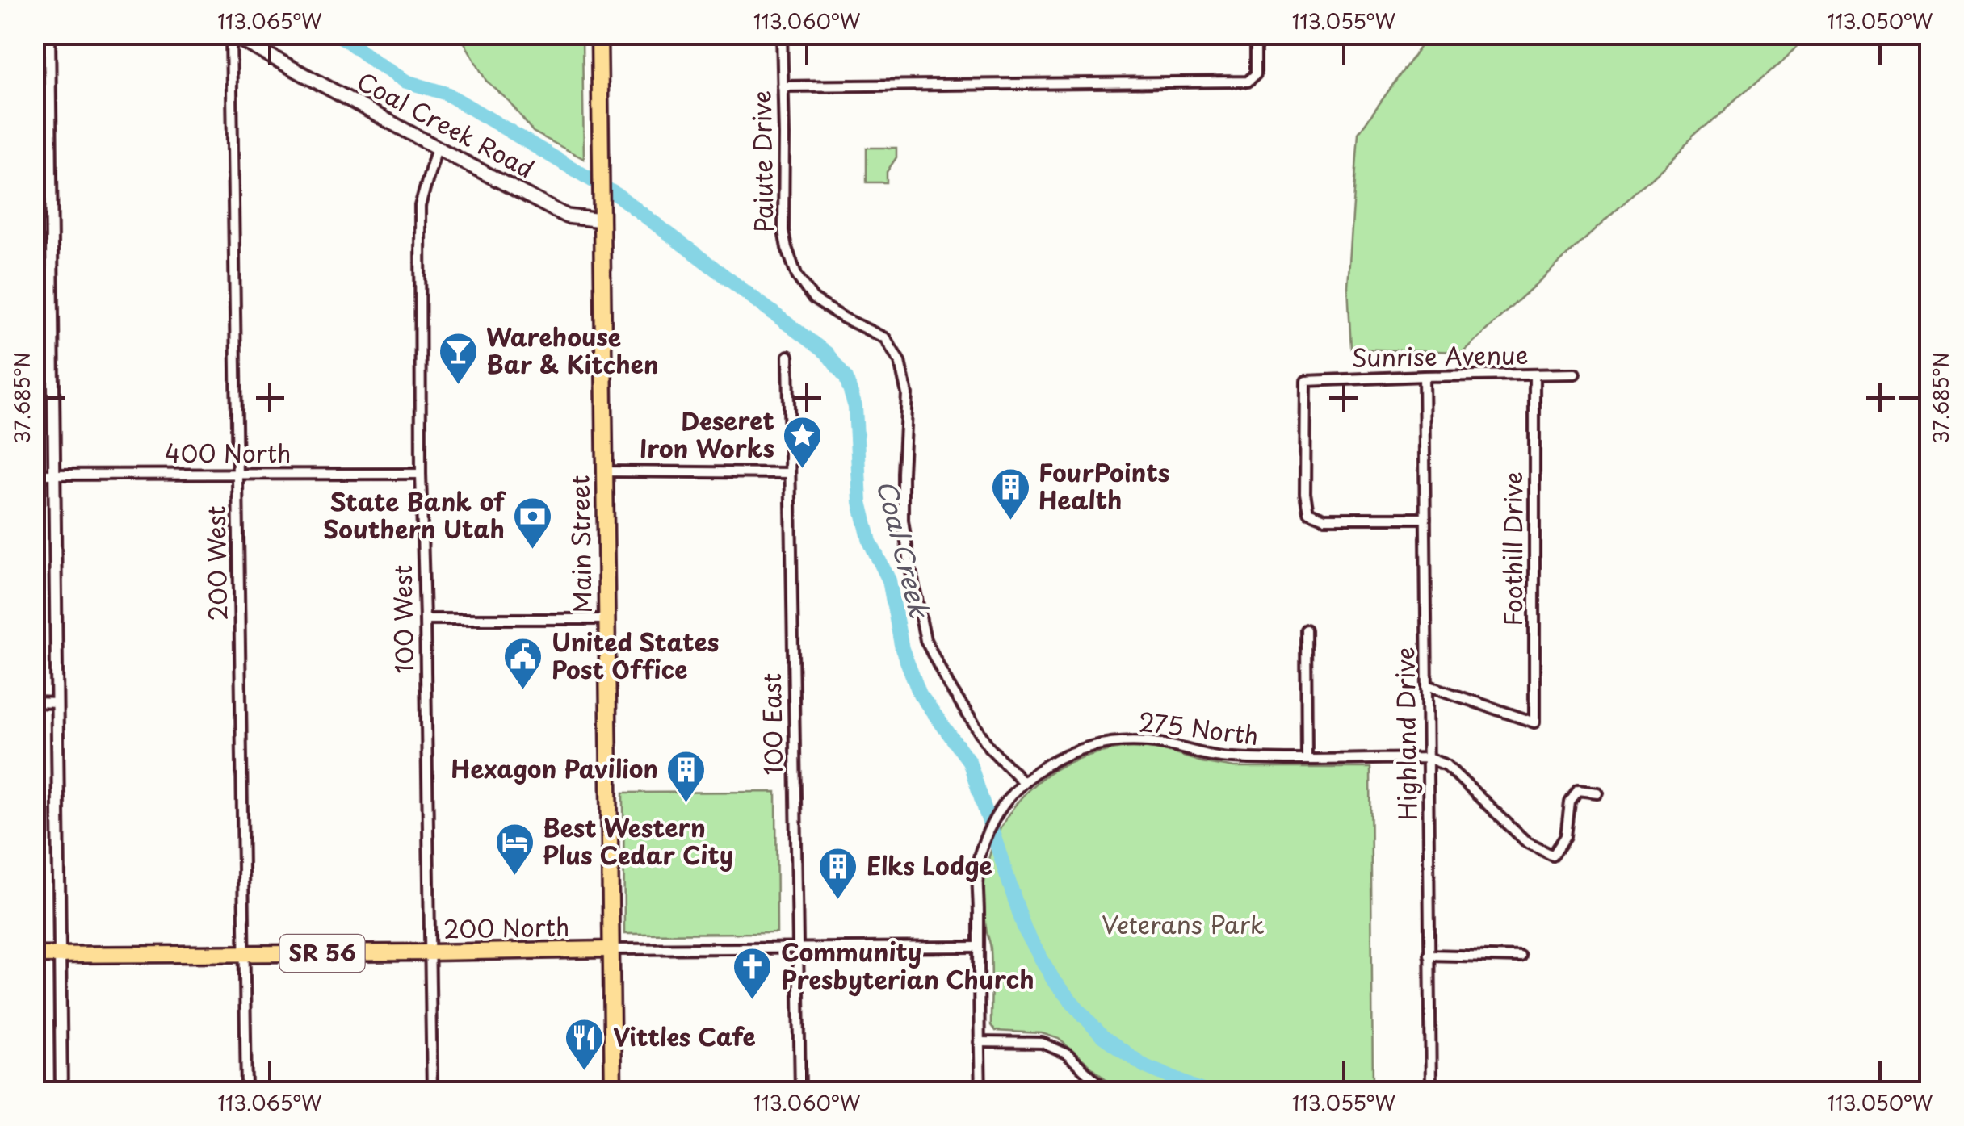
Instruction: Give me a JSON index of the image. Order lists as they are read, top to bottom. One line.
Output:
{"streets":{"main road":["Coal Creek Road","Main Street","200 North","SR 56"],"street":["Paiute Drive","Sunrise Avenue","400 North","Foothill Drive","200 West","100 West","100 East","275 North","Highland Drive"]},"crossings":[["Coal Creek Road","Main Street"],["Coal Creek Road","200 West"],["Coal Creek Road","100 West"],["Paiute Drive","275 North"],["Sunrise Avenue","Foothill Drive"],["Sunrise Avenue","Highland Drive"],["400 North","200 West"],["400 North","100 West"],["Main Street","200 North"],["Foothill Drive","Highland Drive"],["200 West","200 North"],["100 West","200 North"],["100 East","200 North"],["275 North","Highland Drive"],["275 North","200 North"]],"water":["Coal Creek"],"parks":["Veterans Park"],"places":{"bar":["Warehouse Bar & Kitchen"],"place":["Deseret Iron Works"],"building":["FourPoints Health","Hexagon Pavilion","Elks Lodge"],"bank":["State Bank of Southern Utah"],"public building":["United States Post Office"],"hotel":["Best Western Plus Cedar City"],"church":["Community Presbyterian Church"],"restaurant":["Vittles Cafe"]},"coordinates":["113.065°W","113.060°W","113.055°W","113.050°W","37.685°N"]}
